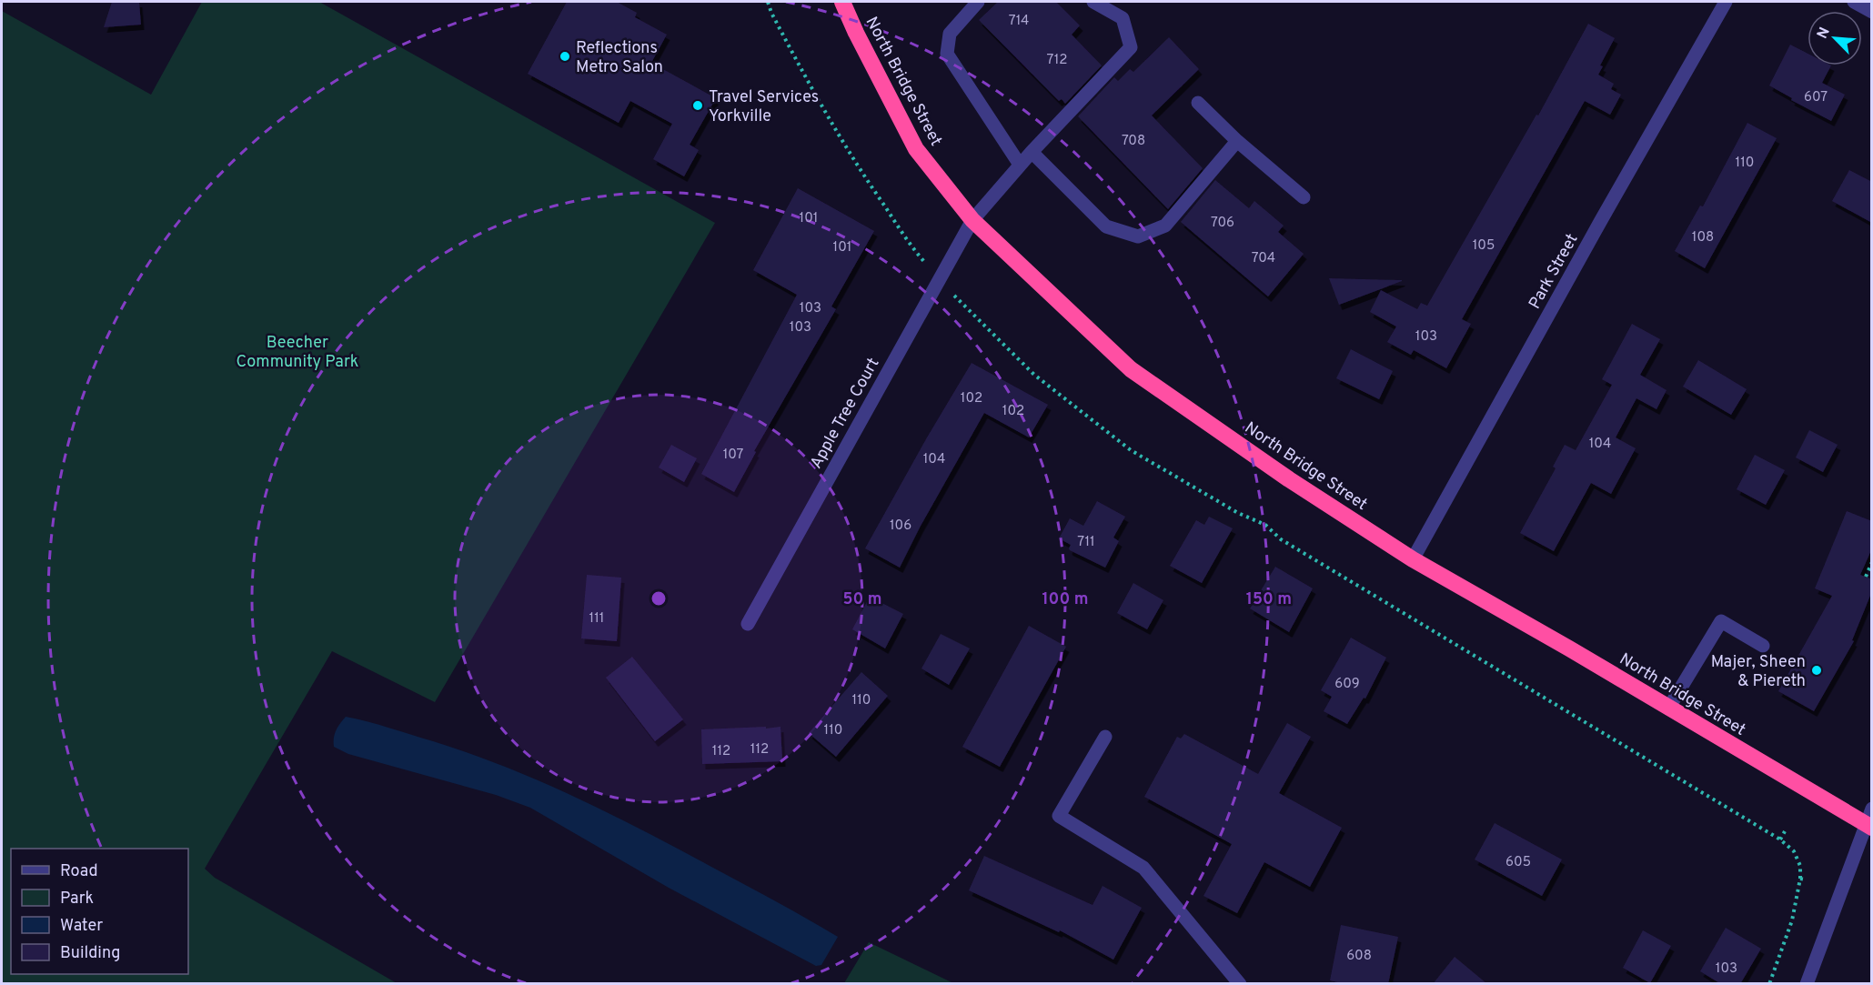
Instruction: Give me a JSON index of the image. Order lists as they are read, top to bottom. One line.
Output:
{"streets":{"highway":["North Bridge Street"],"street":["Park Street","Apple Tree Court"]},"crossings":[["North Bridge Street","Park Street"],["North Bridge Street","Apple Tree Court"]],"parks":["Beecher Community Park"],"places":["Reflections Metro Salon","Travel Services Yorkville","Majer, Sheen & Piereth"],"house_numbers":["714","712","607","708","110","101","706","108","105","101","704","103","103","103","102","102","104","107","104","106","711","111","609","110","110","112","112","605","608","103"],"legend":["Road","Park","Water","Building"],"north":"top left","rings":["50 m","100 m","150 m"]}
